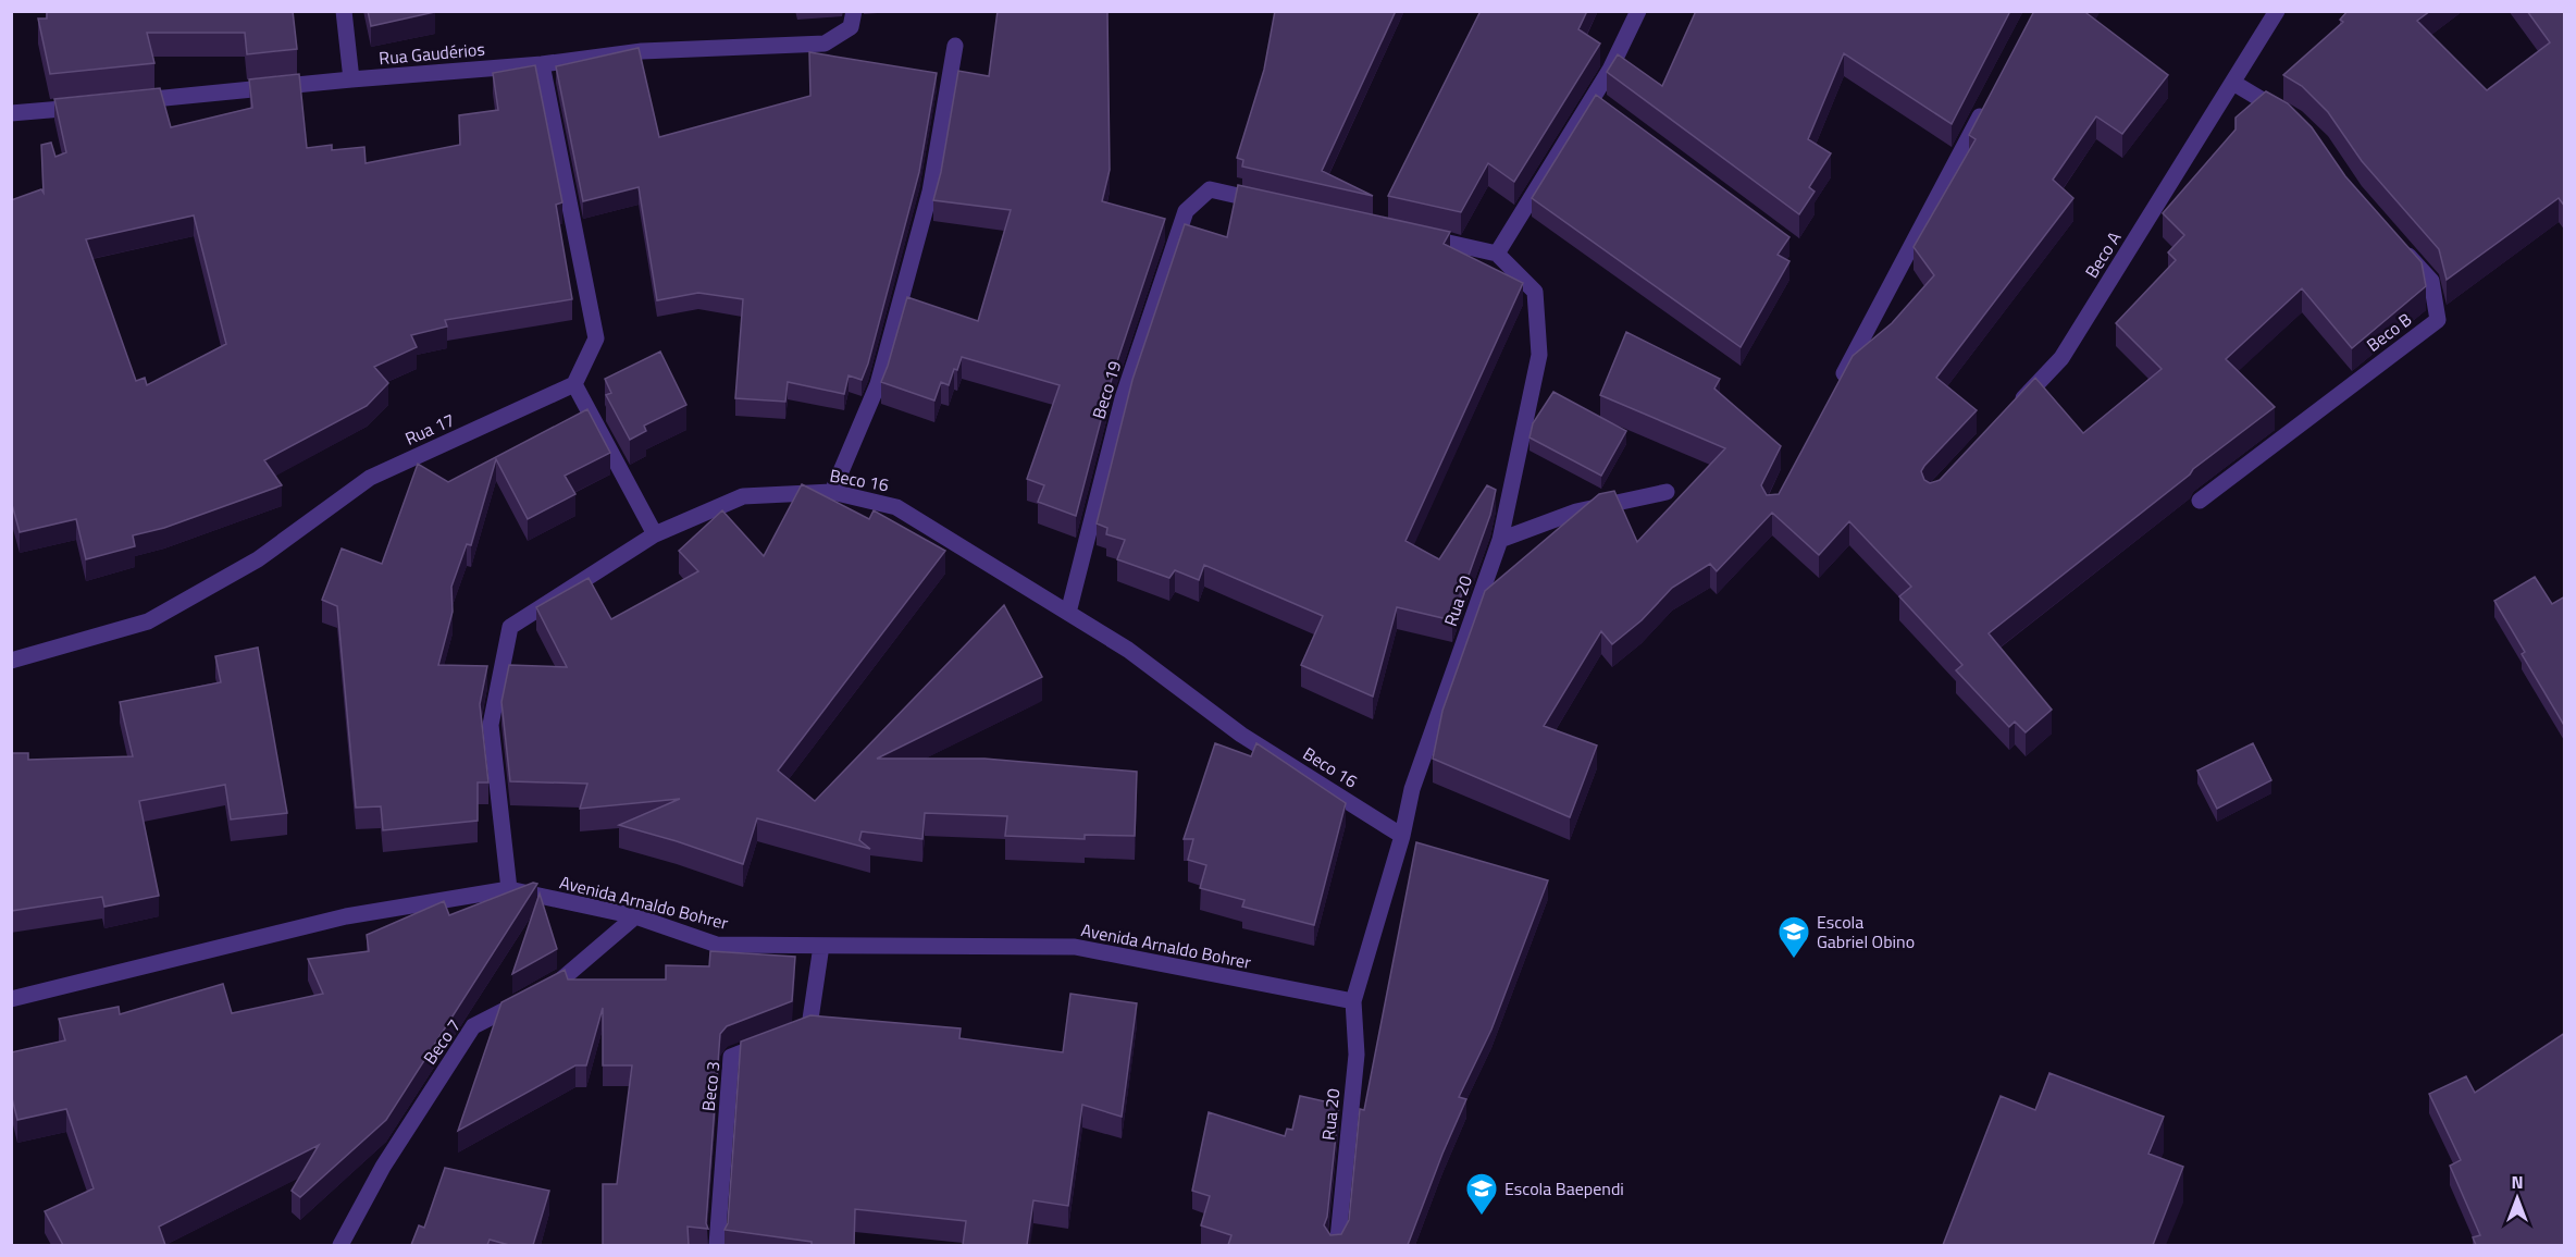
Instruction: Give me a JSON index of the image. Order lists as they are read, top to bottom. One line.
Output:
{"streets":{"street":["Rua Gaudérios","Beco A","Beco B","Beco 19","Rua 17","Beco 16","Rua 20","Avenida Arnaldo Bohrer","Beco 7","Beco 3"]},"crossings":[["Beco 19","Beco 16"],["Beco 16","Rua 20"],["Beco 16","Avenida Arnaldo Bohrer"],["Rua 20","Avenida Arnaldo Bohrer"],["Avenida Arnaldo Bohrer","Beco 7"],["Avenida Arnaldo Bohrer","Beco 3"]],"places":{"school or university":["Escola Gabriel Obino","Escola Baependi"]},"north":"top"}
